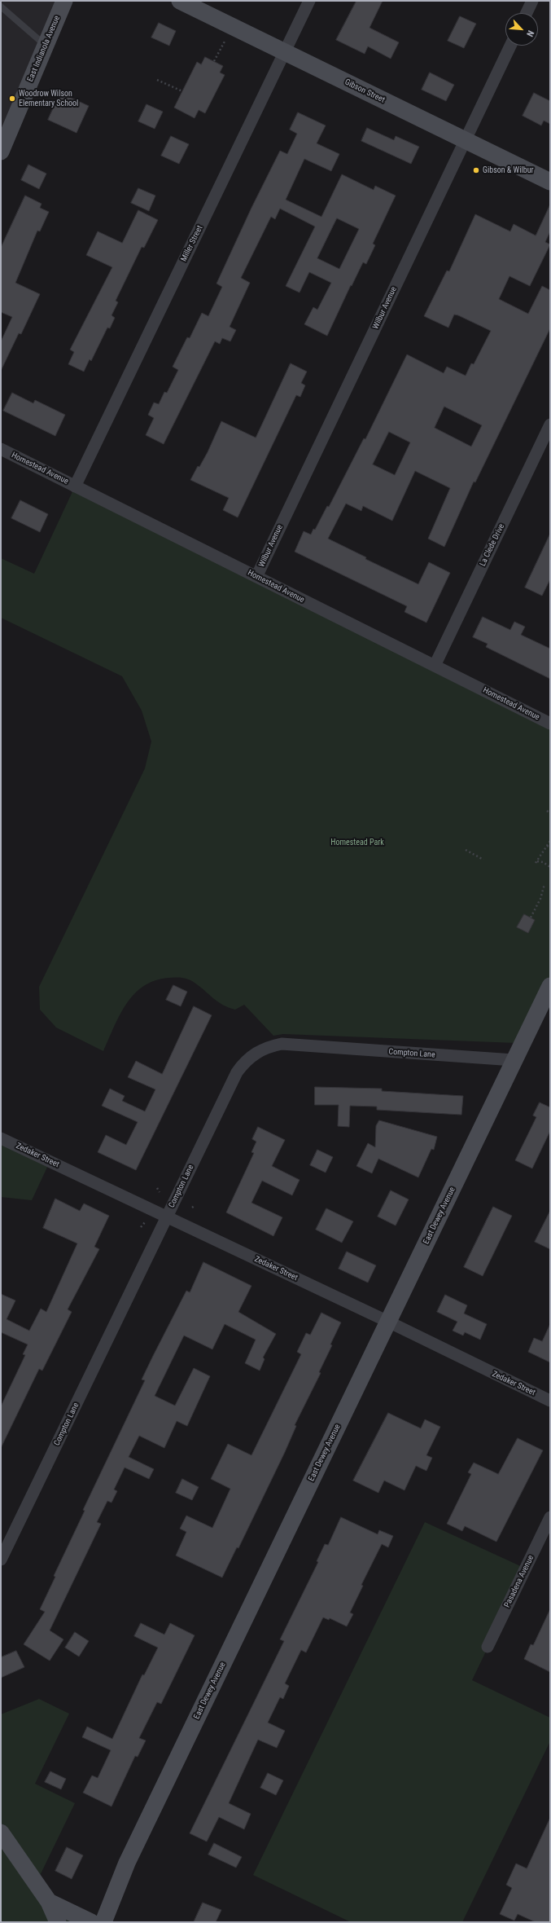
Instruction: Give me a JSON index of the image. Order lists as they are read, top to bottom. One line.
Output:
{"streets":{"street":["East Indianola Avenue","Gibson Street","Miller Street","Wilbur Avenue","Homestead Avenue","La Clede Drive","Compton Lane","Zedaker Street","East Dewey Avenue","Pasadena Avenue"]},"crossings":[["Gibson Street","Miller Street"],["Gibson Street","Wilbur Avenue"],["Miller Street","Homestead Avenue"],["Wilbur Avenue","Homestead Avenue"],["Homestead Avenue","La Clede Drive"],["Compton Lane","Zedaker Street"],["Compton Lane","East Dewey Avenue"],["Zedaker Street","East Dewey Avenue"]],"parks":["Homestead Park"],"places":["Woodrow Wilson Elementary School","Gibson & Wilbur"],"north":"bottom right"}
